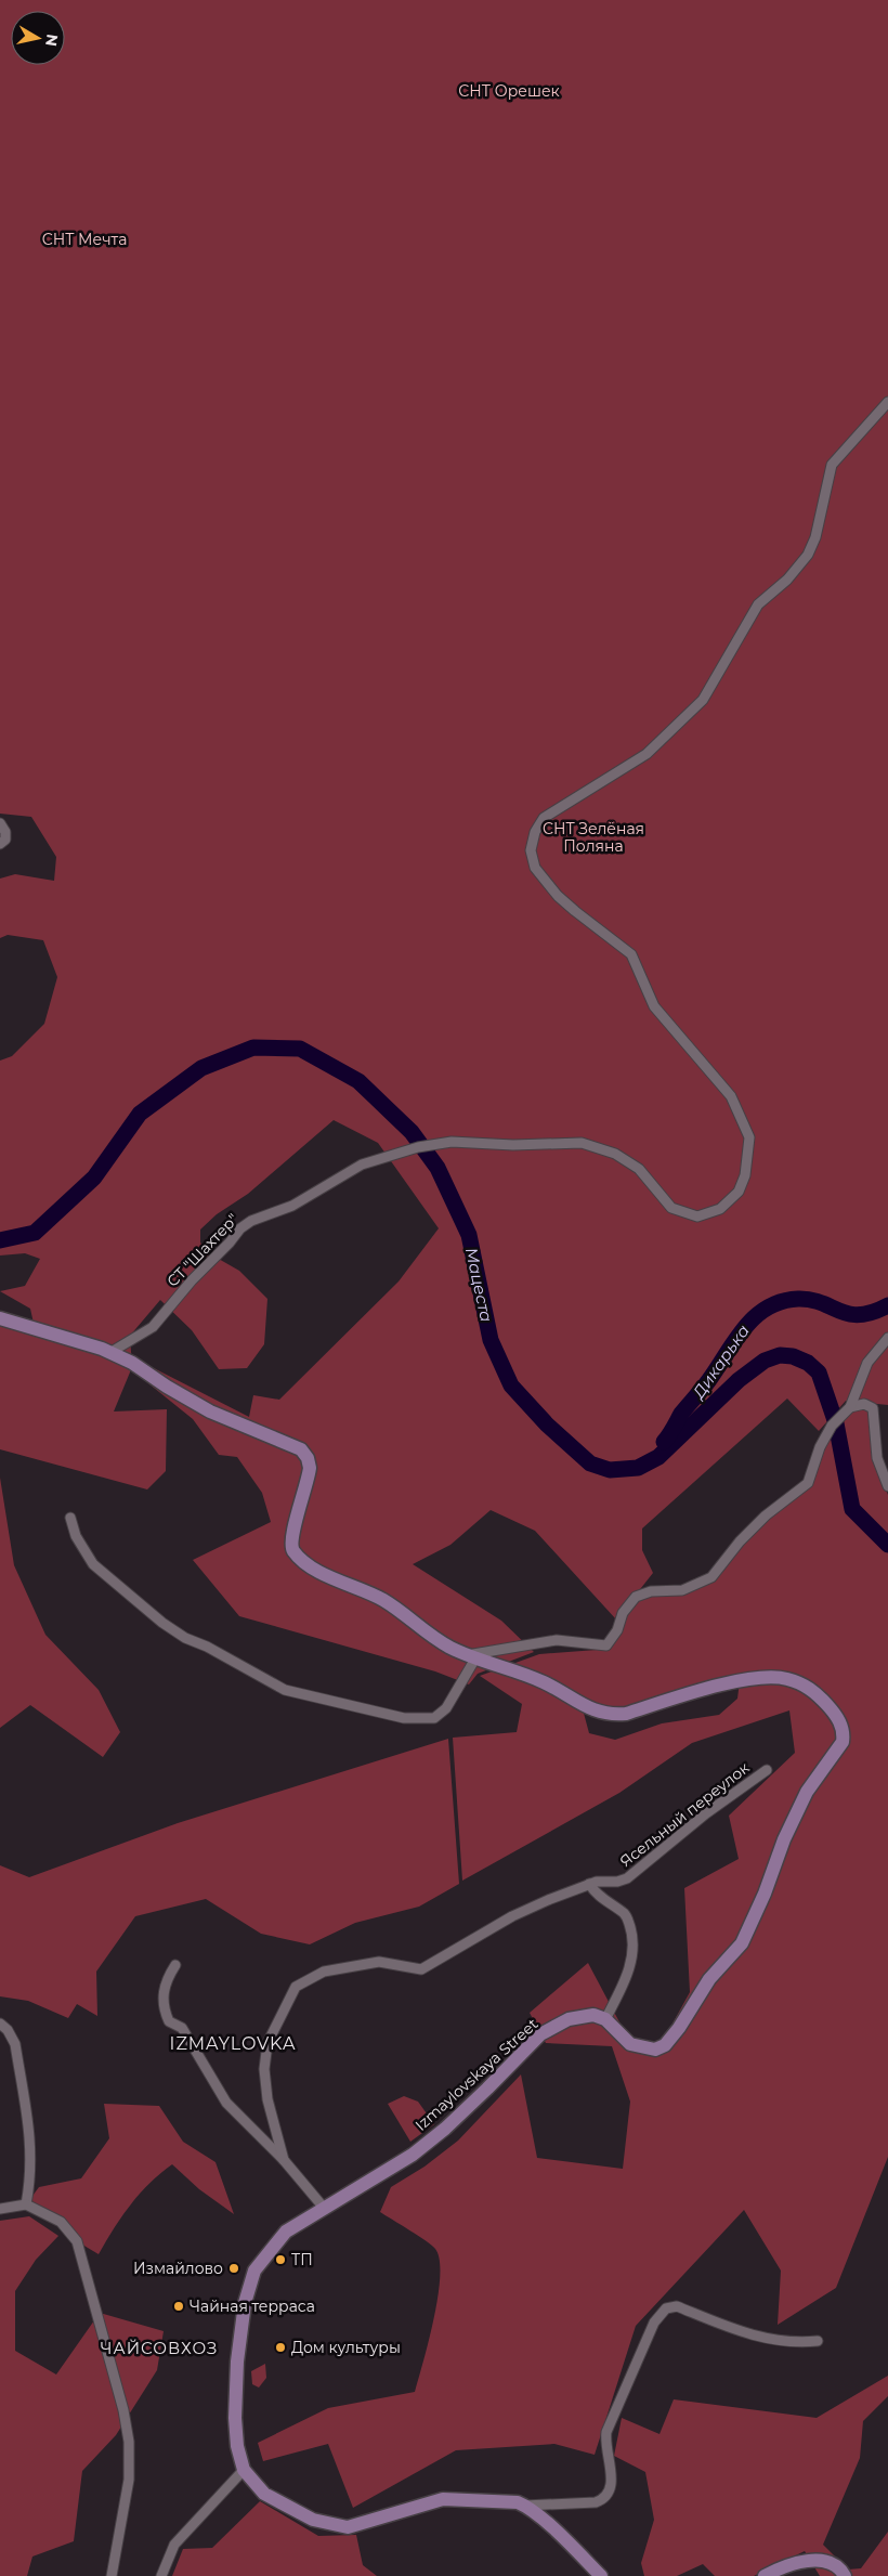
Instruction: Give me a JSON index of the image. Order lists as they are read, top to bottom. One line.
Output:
{"streets":{"street":["СТ \"Шахтер\"","Ясельный переулок","Izmaylovskaya Street"]},"districts":["IZMAYLOVKA","ЧАЙСОВХОЗ"],"water":["Мацеста","Дикарька"],"parks":["СНТ Орешек","СНТ Мечта","СНТ Зелёная Поляна"],"places":["ТП","Измайлово","Чайная терраса","Дом культуры"],"north":"right"}
